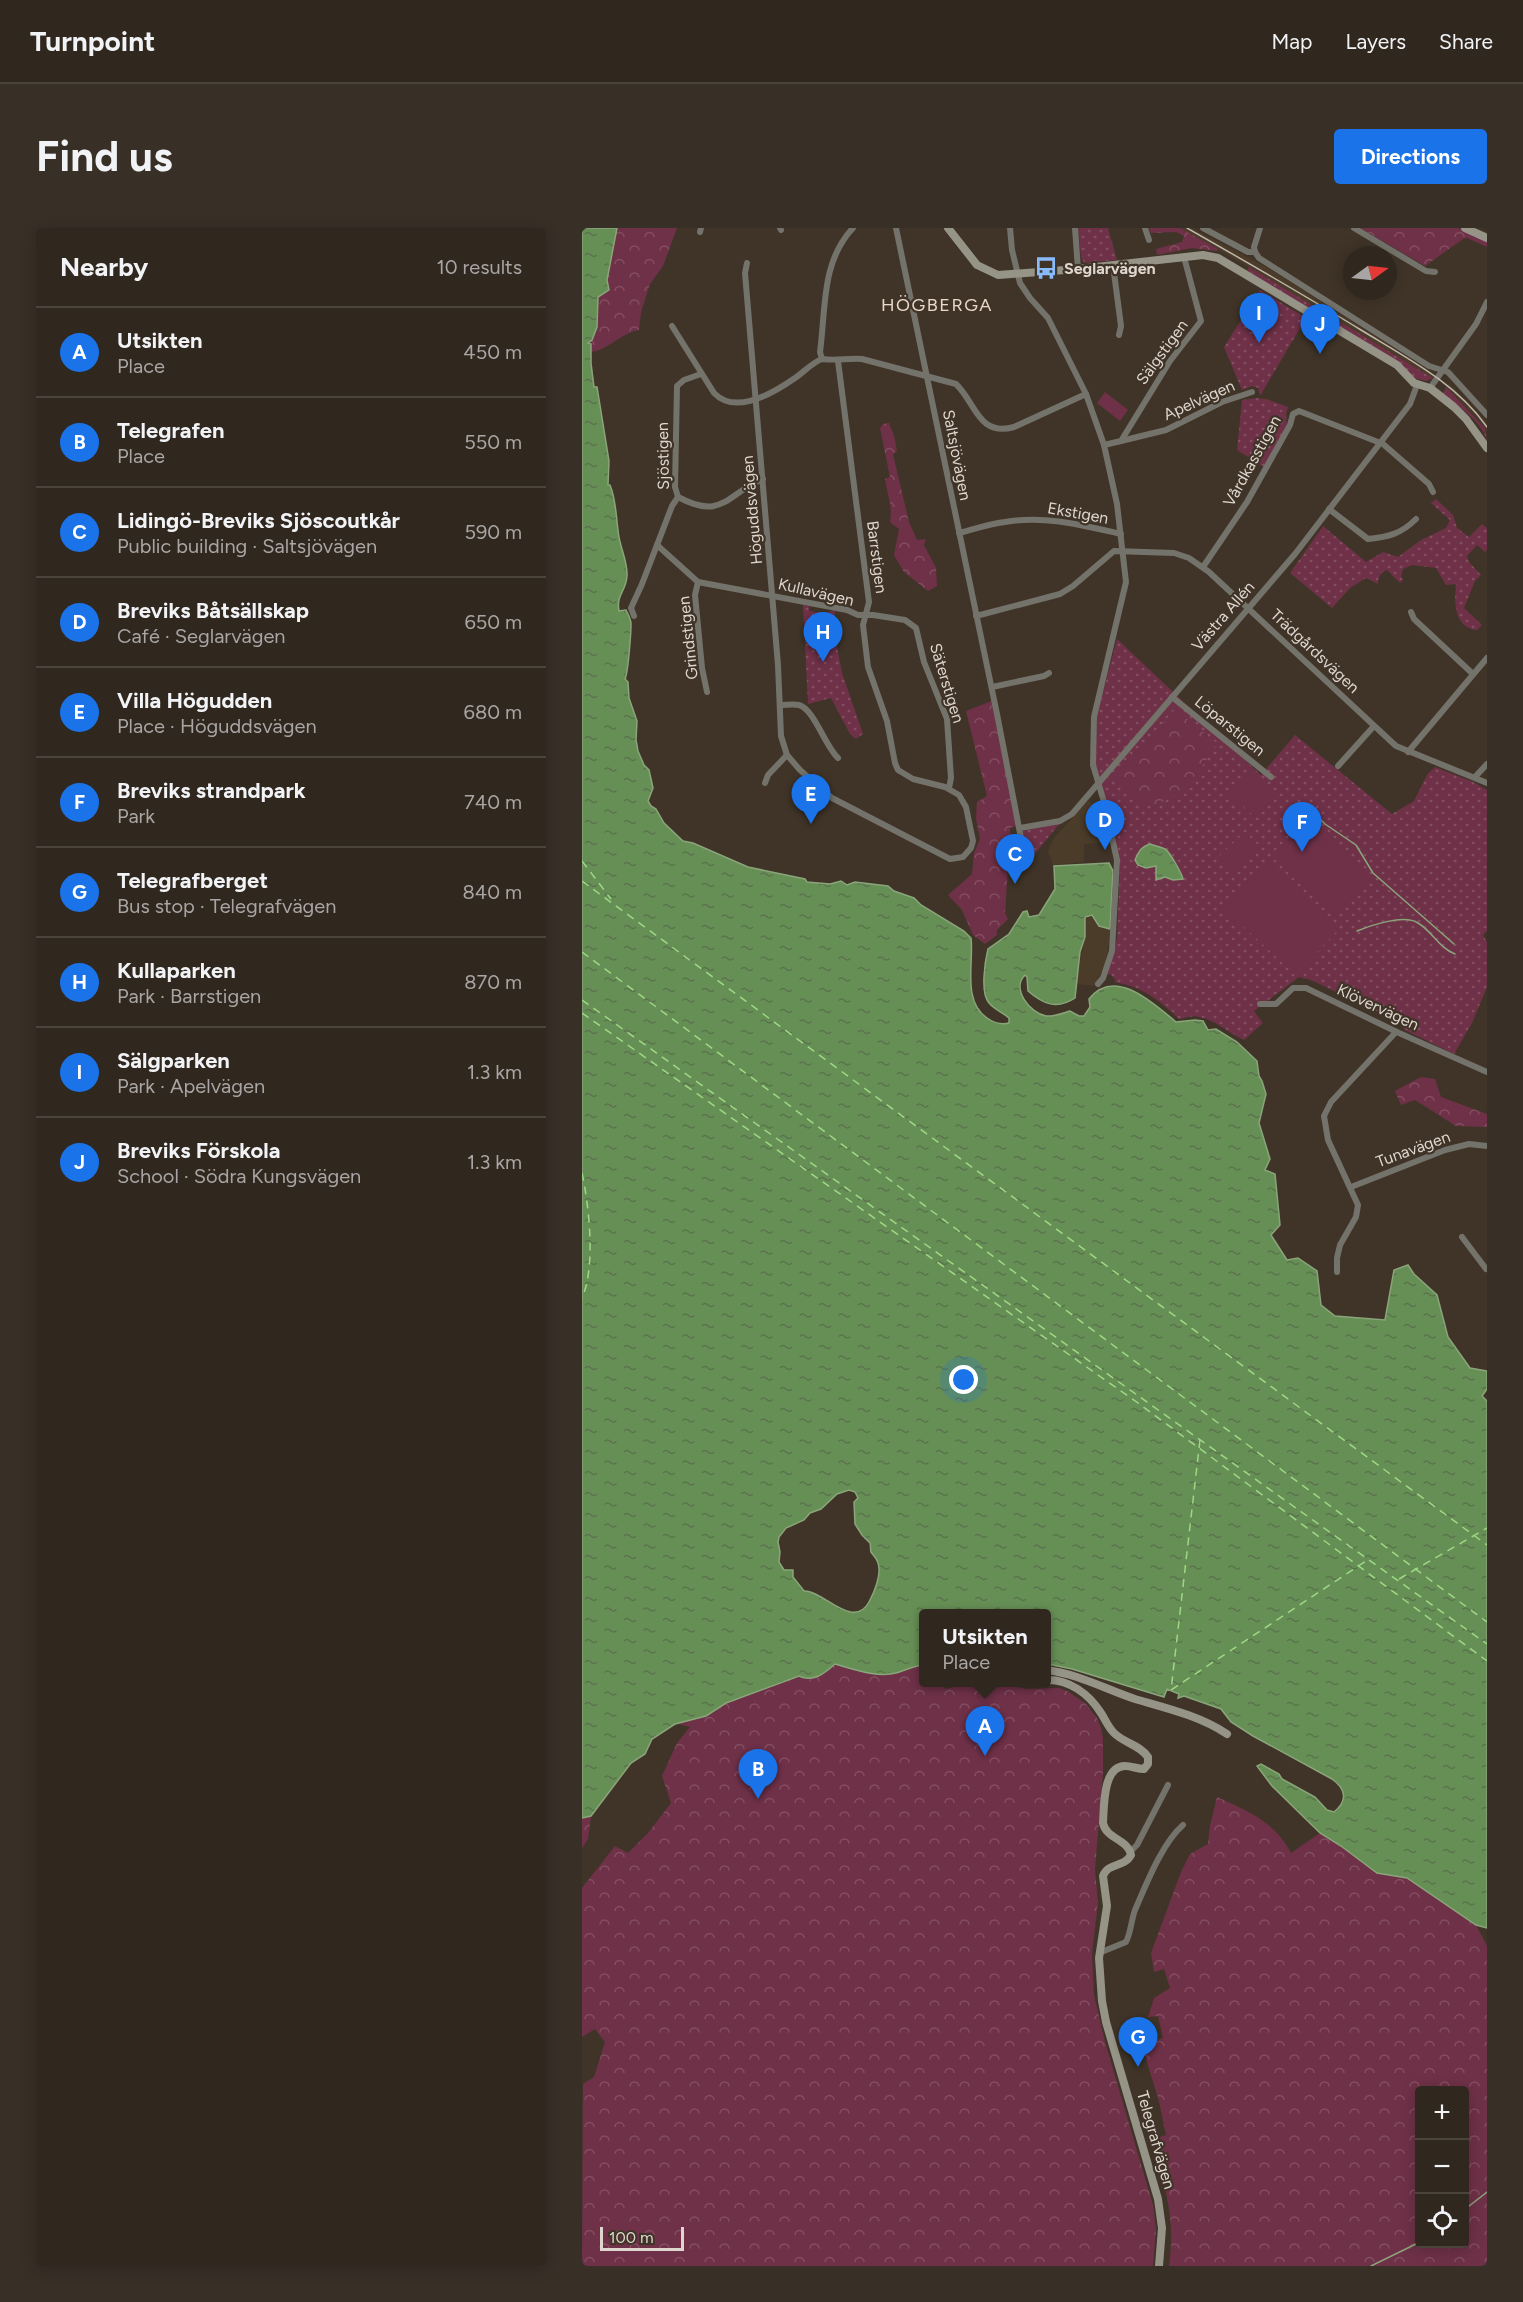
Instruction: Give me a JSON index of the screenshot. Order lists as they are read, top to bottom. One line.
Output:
{"streets":{"street":["Sälgstigen","Apelvägen","Saltsjövägen","Sjöstigen","Vårdkasstigen","Höguddsvägen","Ekstigen","Barrstigen","Kullavägen","Västra Allén","Grindstigen","Trädgårdsvägen","Säterstigen","Löparstigen","Klövervägen","Tunavägen","Telegrafvägen"]},"crossings":[["Sälgstigen","Apelvägen"],["Saltsjövägen","Ekstigen"],["Saltsjövägen","Västra Allén"],["Vårdkasstigen","Västra Allén"],["Vårdkasstigen","Trädgårdsvägen"],["Höguddsvägen","Kullavägen"],["Barrstigen","Kullavägen"],["Barrstigen","Säterstigen"],["Kullavägen","Grindstigen"],["Kullavägen","Säterstigen"],["Västra Allén","Trädgårdsvägen"],["Västra Allén","Löparstigen"]],"districts":["HÖGBERGA"],"places":{"bus stop":["Seglarvägen"]},"scale_bar":"100 m","north":"right","page":{"header":"Turnpoint","nav":["Map","Layers","Share"],"buttons":"Directions","title":"Find us","heading":["Nearby","10 results"],"pins":["I","J","H","E","D","F","C","A","B","G"],"list":[{"mark":"A","name":"Utsikten","note":"Place","value":"450 m"},{"mark":"B","name":"Telegrafen","note":"Place","value":"550 m"},{"mark":"C","name":"Lidingö-Breviks Sjöscoutkår","note":"Public building · Saltsjövägen","value":"590 m"},{"mark":"D","name":"Breviks Båtsällskap","note":"Café · Seglarvägen","value":"650 m"},{"mark":"E","name":"Villa Högudden","note":"Place · Höguddsvägen","value":"680 m"},{"mark":"F","name":"Breviks strandpark","note":"Park","value":"740 m"},{"mark":"G","name":"Telegrafberget","note":"Bus stop · Telegrafvägen","value":"840 m"},{"mark":"H","name":"Kullaparken","note":"Park · Barrstigen","value":"870 m"},{"mark":"I","name":"Sälgparken","note":"Park · Apelvägen","value":"1.3 km"},{"mark":"J","name":"Breviks Förskola","note":"School · Södra Kungsvägen","value":"1.3 km"}],"popup":["Utsikten","Place"],"map_buttons":["+","−"],"scale":"100 m"}}
